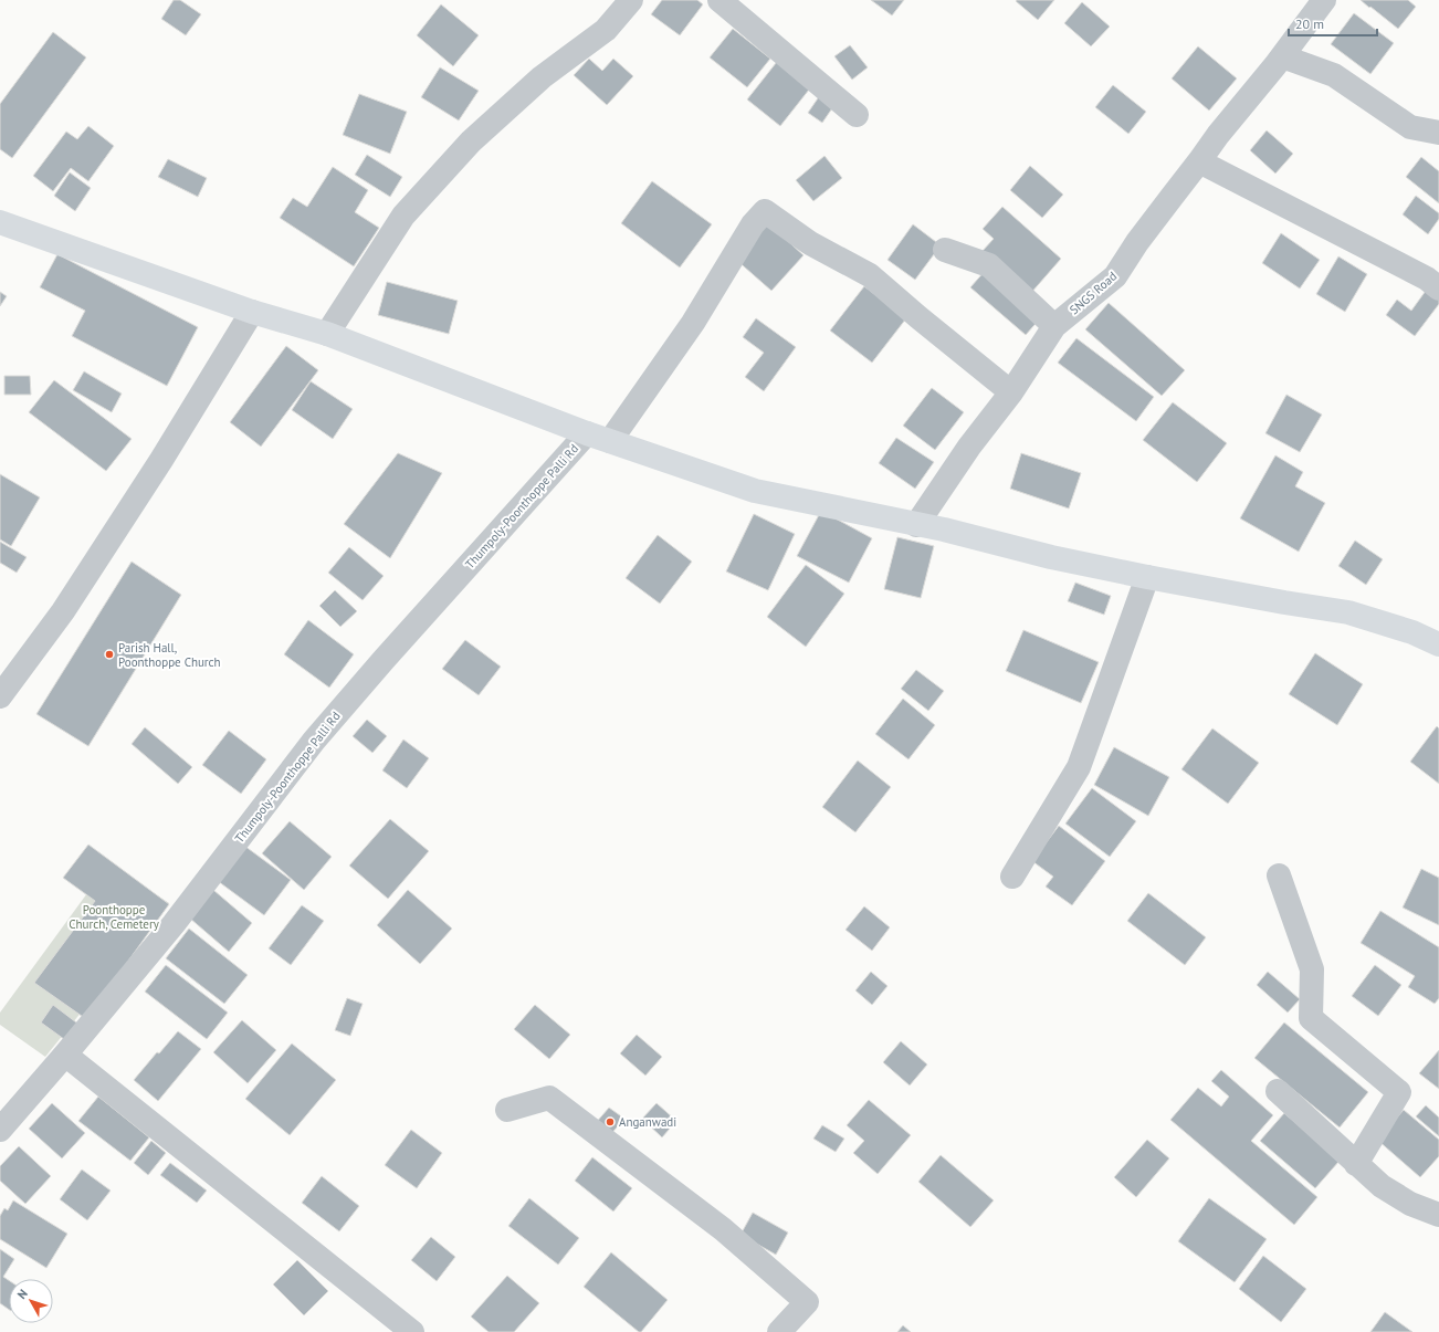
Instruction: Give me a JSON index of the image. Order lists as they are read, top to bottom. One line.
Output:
{"streets":{"street":["SNGS Road","Thumpoly-Poonthoppe Palli Rd"]},"parks":["Poonthoppe Church, Cemetery"],"places":["Parish Hall, Poonthoppe Church","Anganwadi"],"scale_bar":"20 m","north":"top left"}
